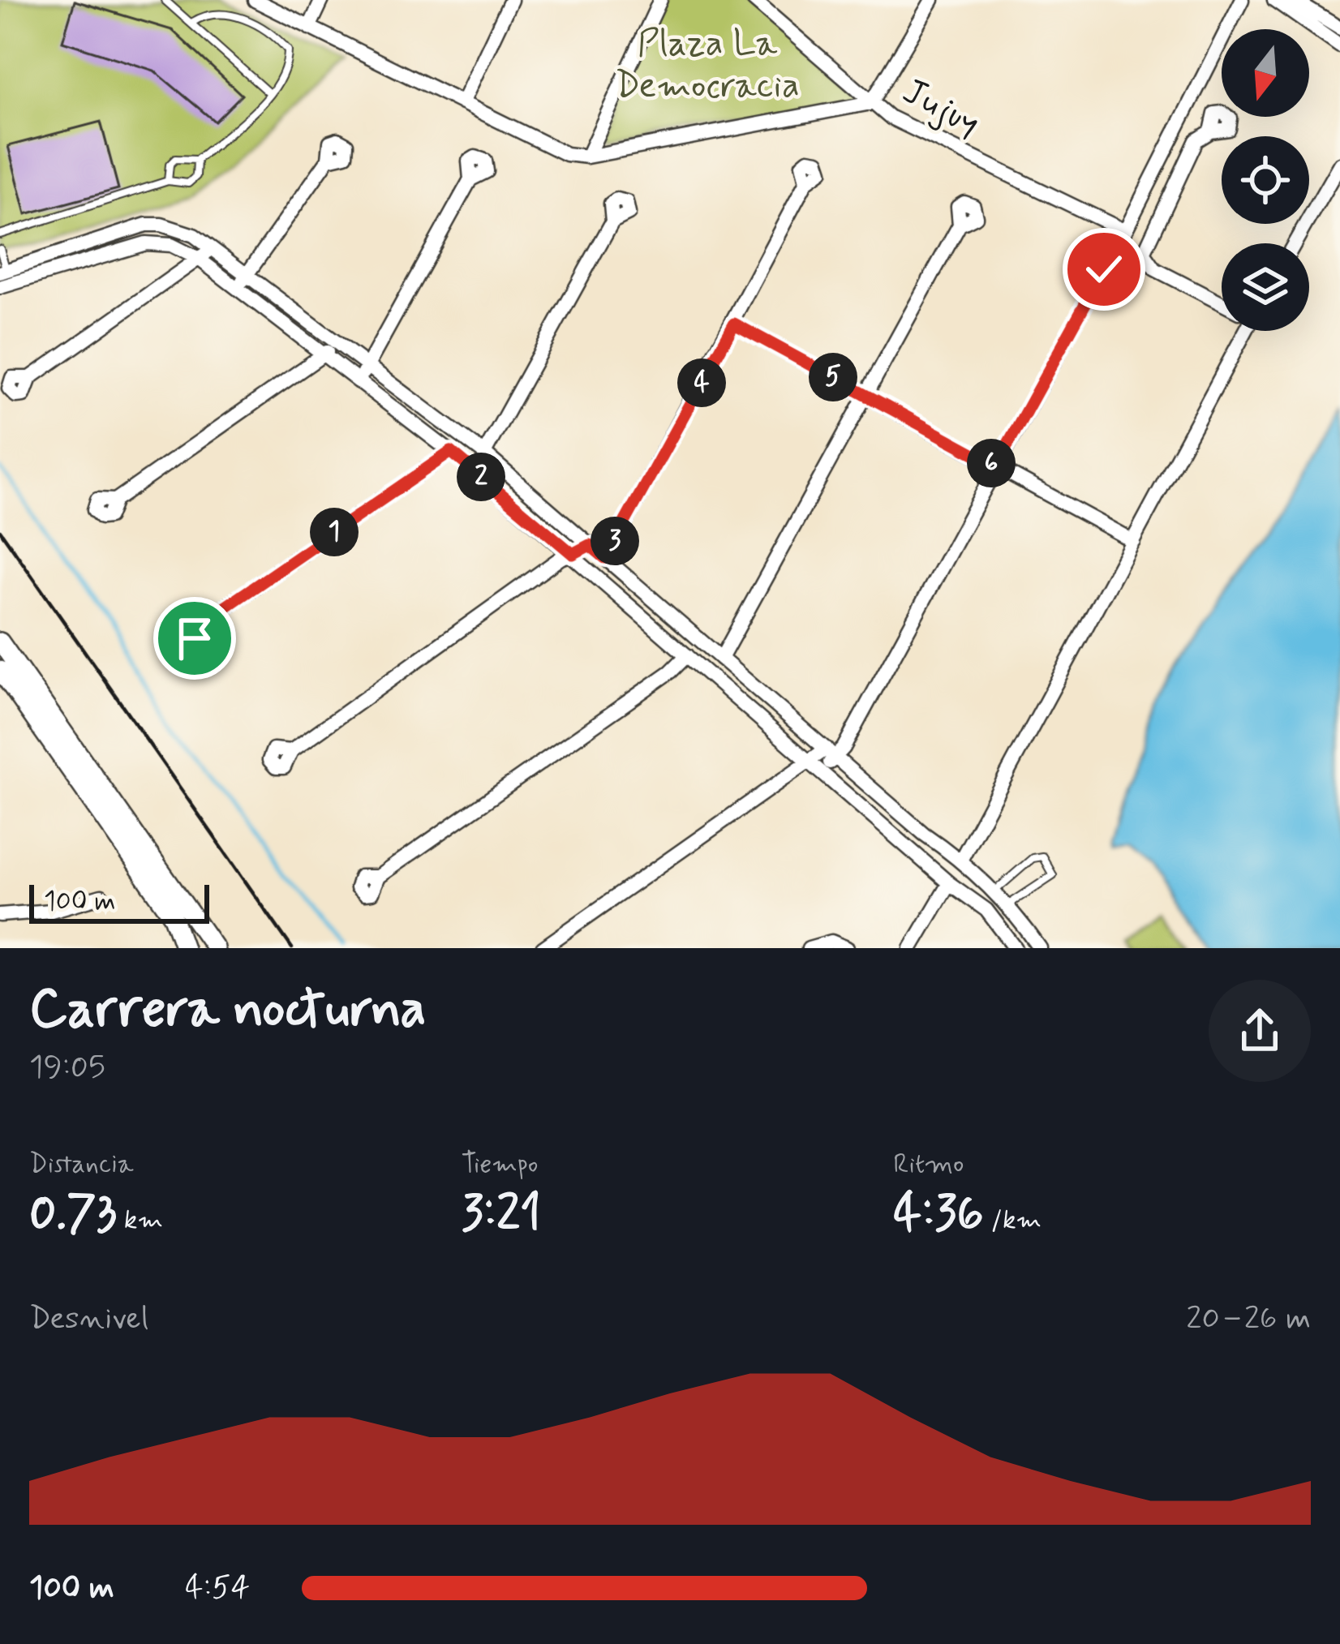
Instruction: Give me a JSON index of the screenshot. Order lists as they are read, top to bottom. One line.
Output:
{"streets":{"street":["Jujuy"]},"parks":["Plaza La Democracia"],"scale_bar":"100 m","north":"bottom","page":{"pins":["5","4","6","2","1","3"],"scale":"100 m","heading":["Carrera nocturna","19:05"],"stats":[["Distancia","0.73 km"],["Tiempo","3:21"],["Ritmo","4:36 /km"]],"chart":["Desnivel","20–26 m"],"list":[{"name":"100 m","note":"4:54"}]}}
